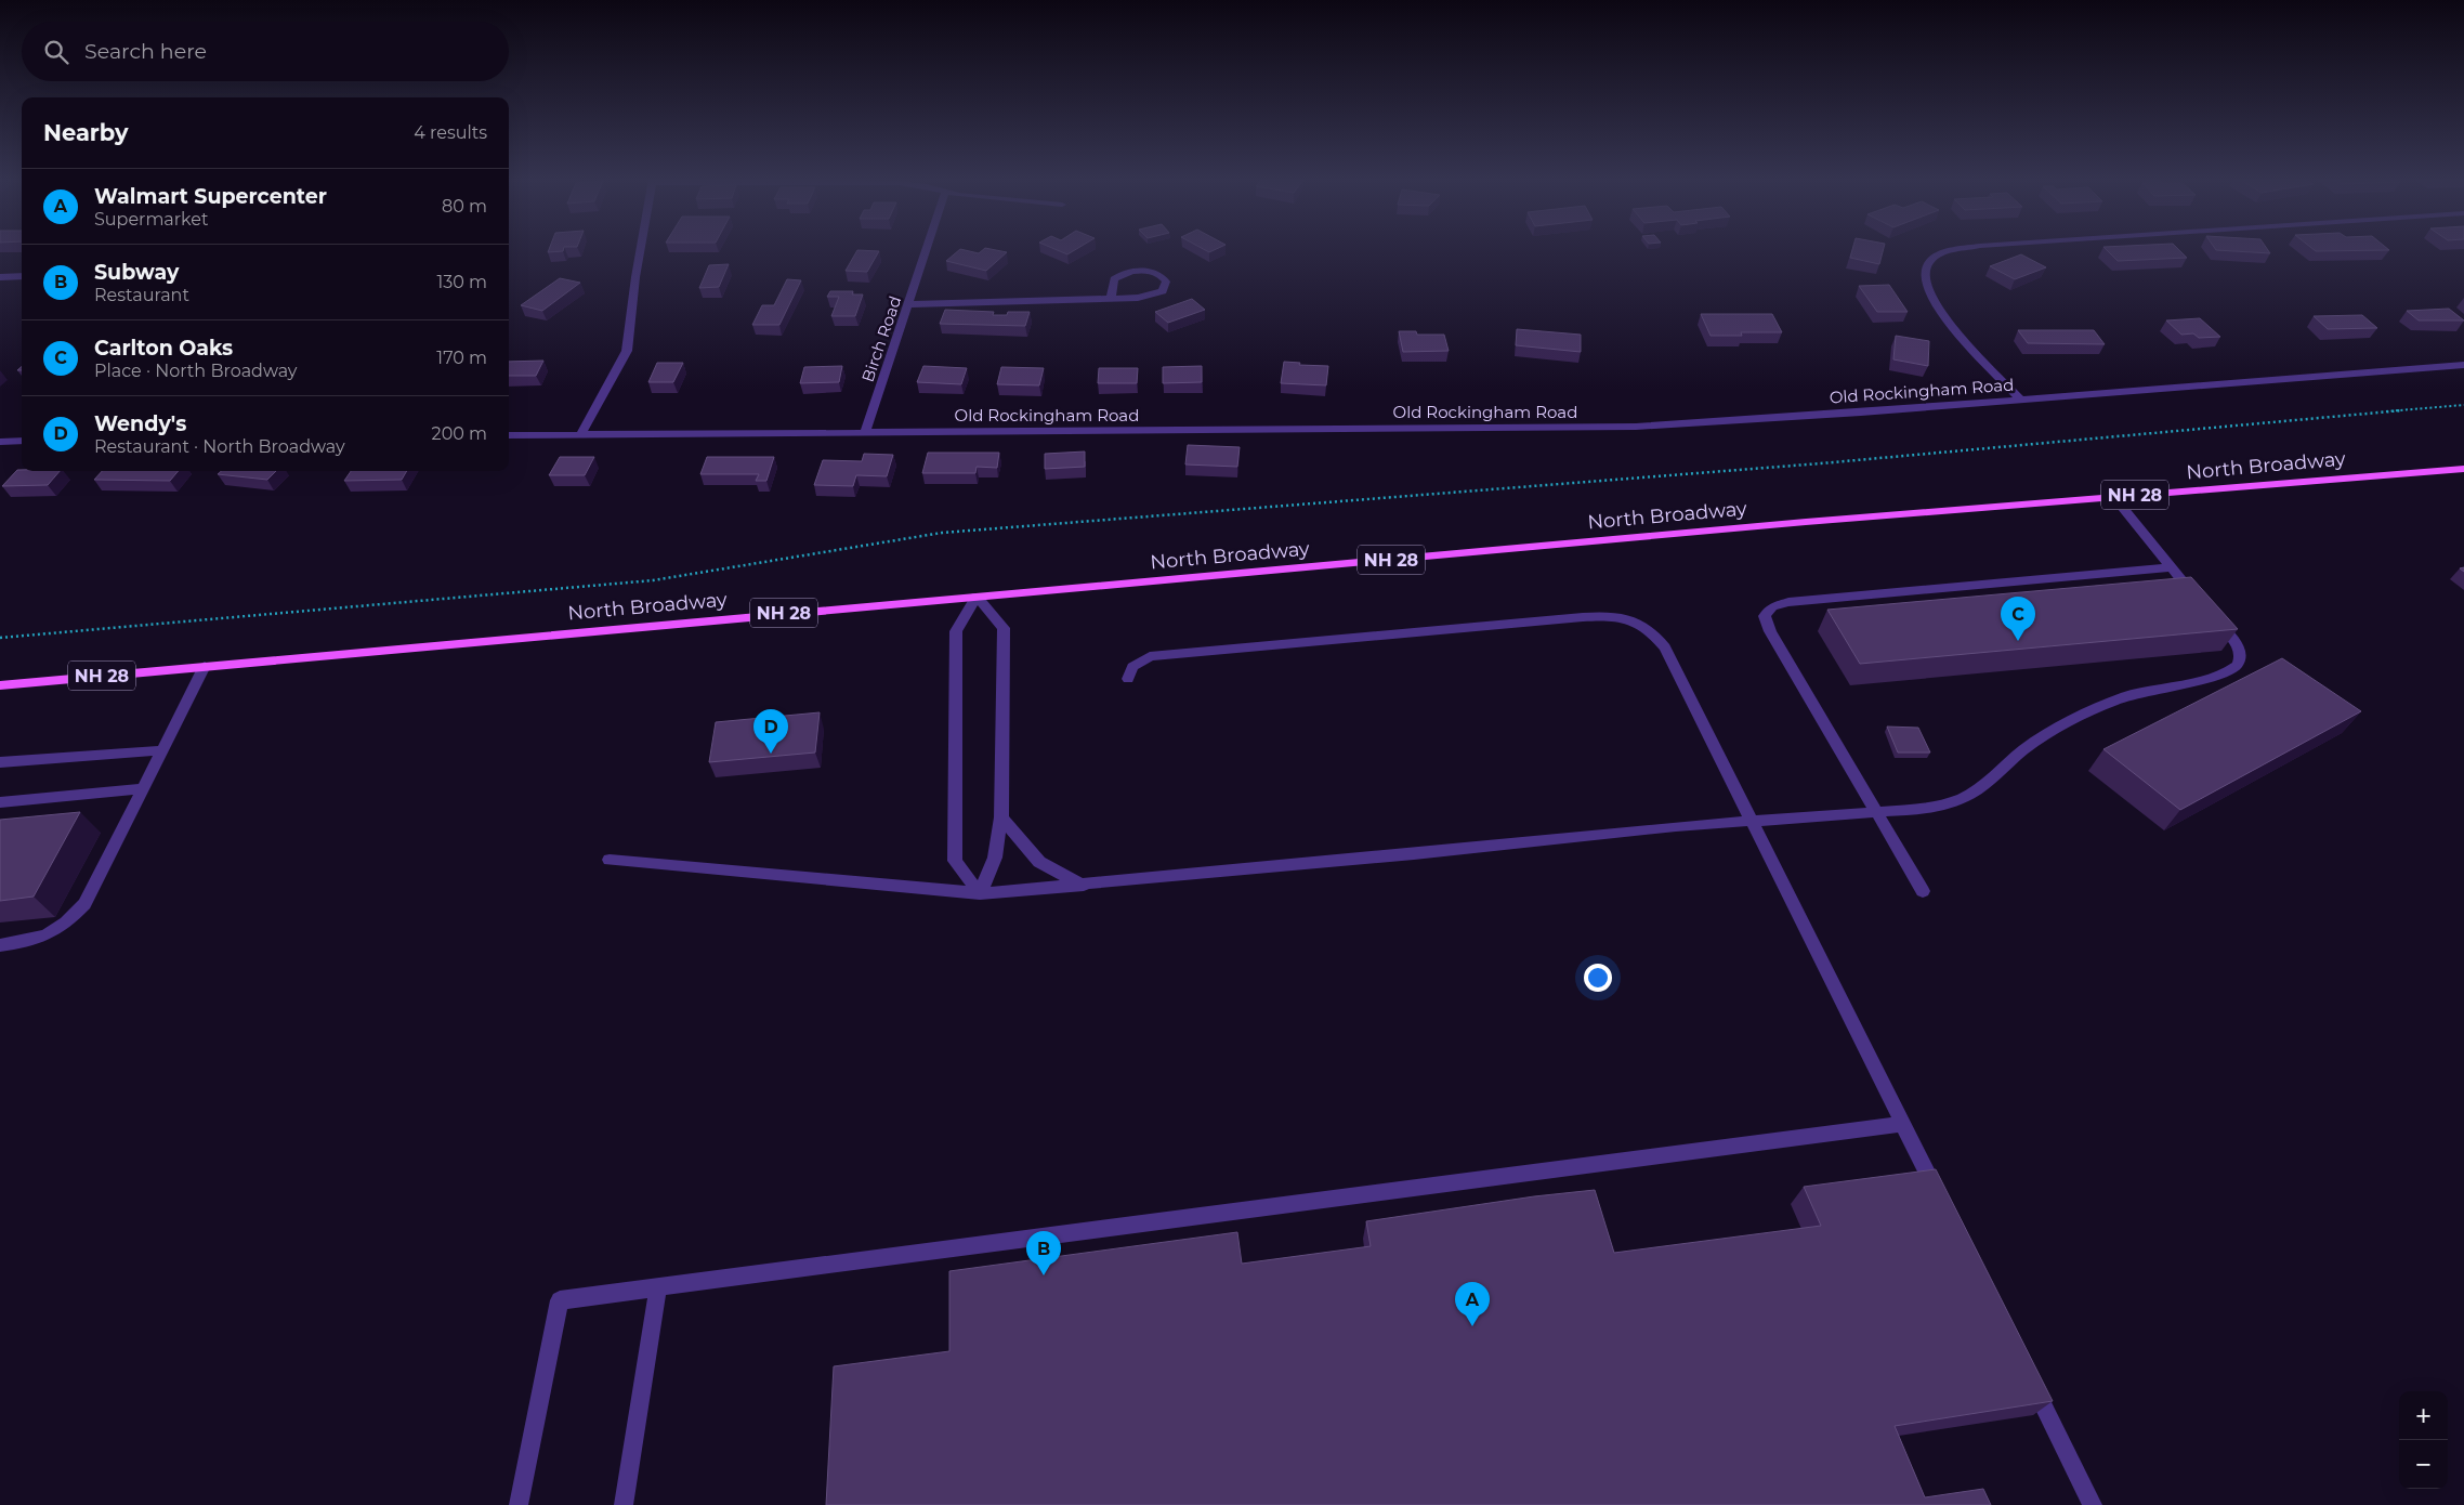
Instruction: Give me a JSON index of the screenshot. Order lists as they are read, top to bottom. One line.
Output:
{"streets":{"main road":["North Broadway","NH 28"],"street":["Birch Road","Old Rockingham Road"]},"crossings":[["Birch Road","Old Rockingham Road"]],"page":{"search":"Search here","heading":["Nearby","4 results"],"list":[{"mark":"A","name":"Walmart Supercenter","note":"Supermarket","value":"80 m"},{"mark":"B","name":"Subway","note":"Restaurant","value":"130 m"},{"mark":"C","name":"Carlton Oaks","note":"Place · North Broadway","value":"170 m"},{"mark":"D","name":"Wendy's","note":"Restaurant · North Broadway","value":"200 m"}],"pins":["C","D","B","A"],"map_buttons":["+","−"]}}
